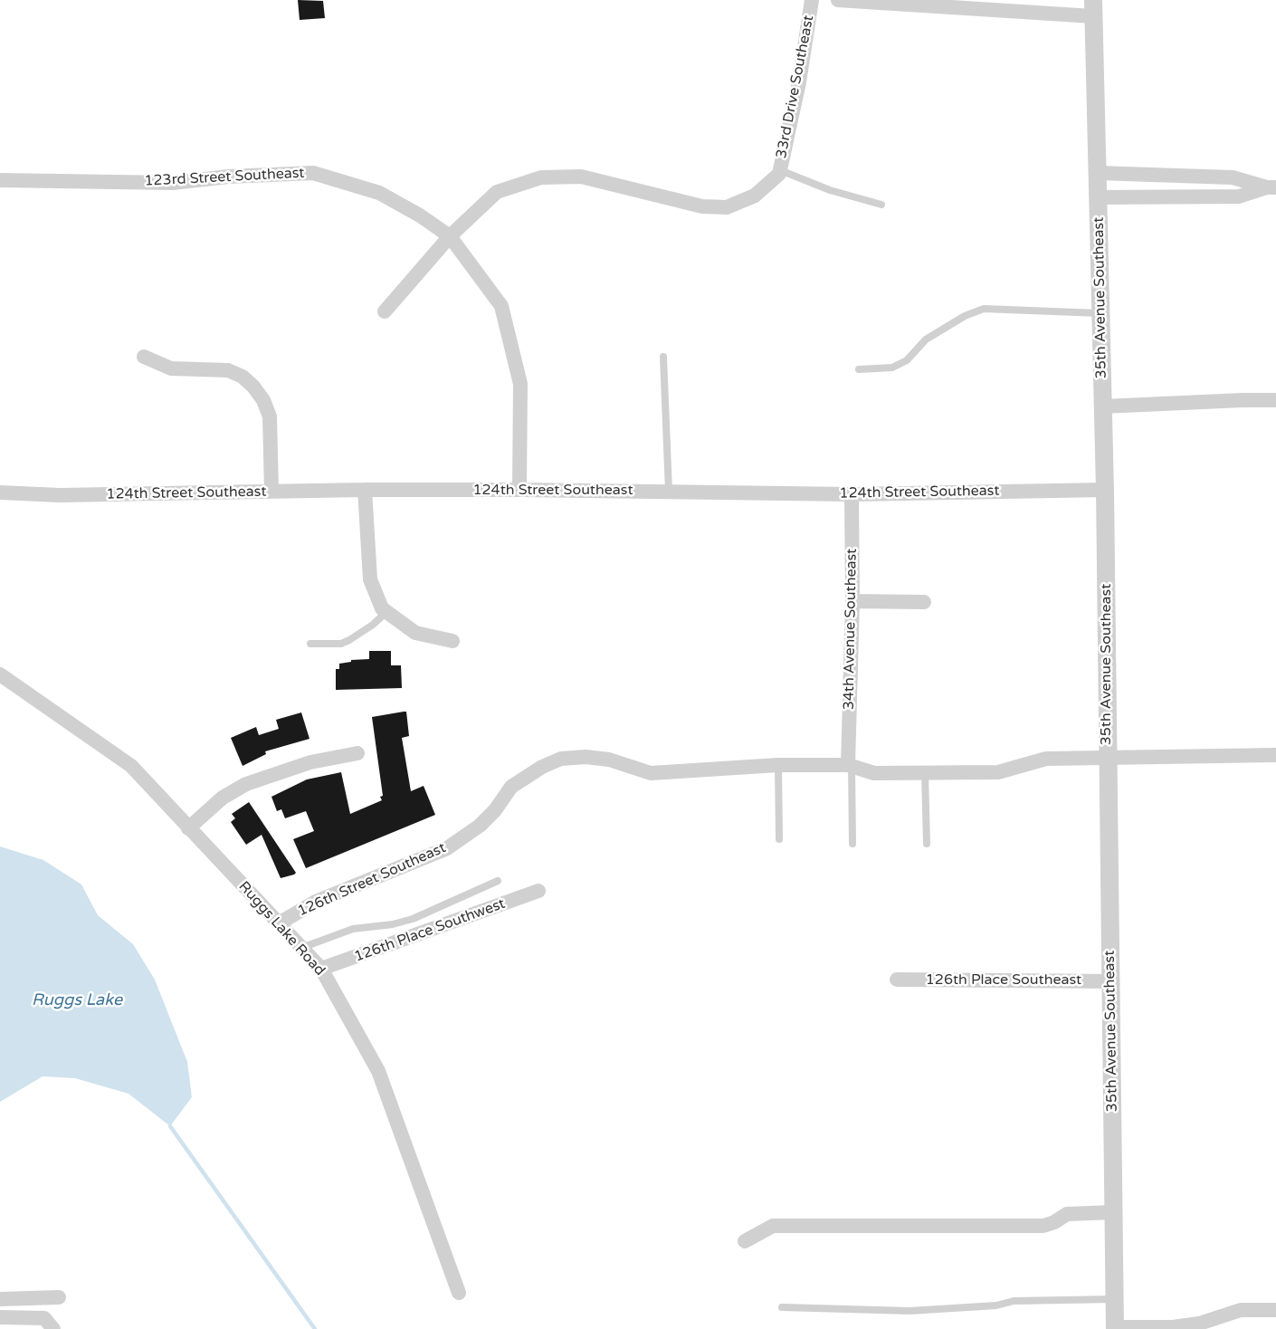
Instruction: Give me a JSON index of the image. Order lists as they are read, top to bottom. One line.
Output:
{"streets":{"street":["33rd Drive Southeast","123rd Street Southeast","35th Avenue Southeast","124th Street Southeast","34th Avenue Southeast","126th Street Southeast","Ruggs Lake Road","126th Place Southwest","126th Place Southeast"]},"crossings":[["123rd Street Southeast","124th Street Southeast"],["35th Avenue Southeast","124th Street Southeast"],["35th Avenue Southeast","126th Street Southeast"],["35th Avenue Southeast","126th Place Southeast"],["124th Street Southeast","34th Avenue Southeast"],["34th Avenue Southeast","126th Street Southeast"],["126th Street Southeast","Ruggs Lake Road"],["Ruggs Lake Road","126th Place Southwest"]],"water":["Ruggs Lake"]}
